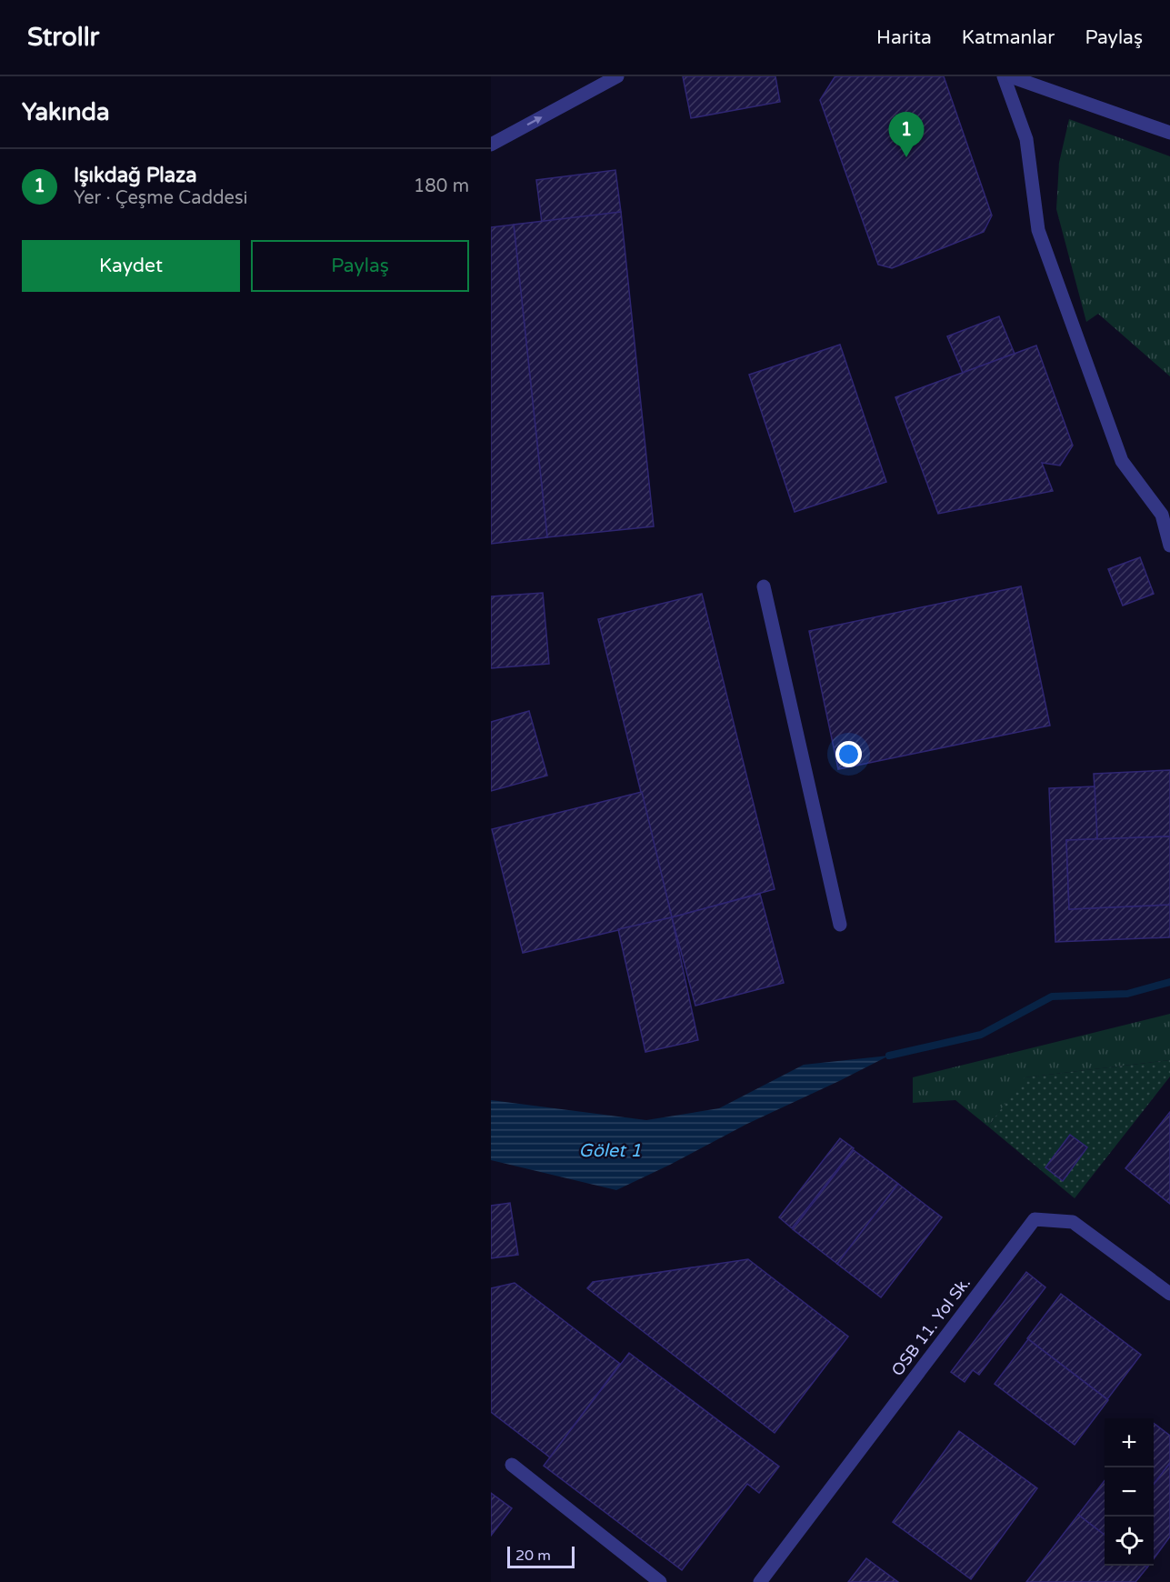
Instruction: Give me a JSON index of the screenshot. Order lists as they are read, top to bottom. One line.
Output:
{"streets":{"street":["OSB 11. Yol Sk."]},"water":["Gölet 1"],"scale_bar":"20 m","page":{"header":"Strollr","nav":["Harita","Katmanlar","Paylaş"],"heading":"Yakında","pins":"1","list":[{"mark":"1","name":"Işıkdağ Plaza","note":"Yer · Çeşme Caddesi","value":"180 m"}],"buttons":["Kaydet","Paylaş"],"map_buttons":["+","−"],"scale":"20 m"}}
